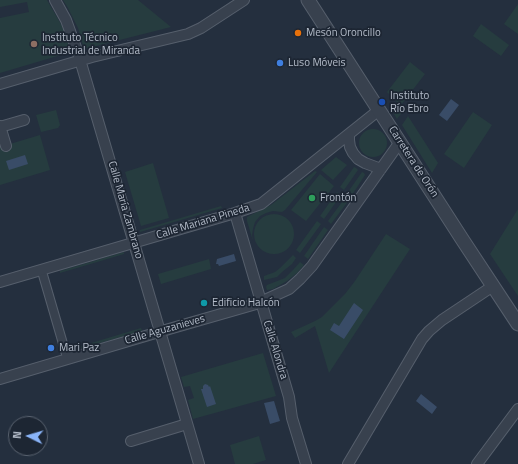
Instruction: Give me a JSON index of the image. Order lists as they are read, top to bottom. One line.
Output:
{"streets":{"street":["Carretera de Orón","Calle María Zambrano","Calle Mariana Pineda","Calle Aguzanieves","Calle Alondra"]},"crossings":[["Carretera de Orón","Calle Mariana Pineda"],["Carretera de Orón","Calle Aguzanieves"],["Calle María Zambrano","Calle Mariana Pineda"],["Calle María Zambrano","Calle Aguzanieves"],["Calle Mariana Pineda","Calle Alondra"],["Calle Aguzanieves","Calle Alondra"]],"places":["Mesón Oroncillo","Instituto Técnico Industrial de Miranda","Luso Móveis","Instituto Río Ebro","Frontón","Edificio Halcón","Mari Paz"],"north":"left"}
